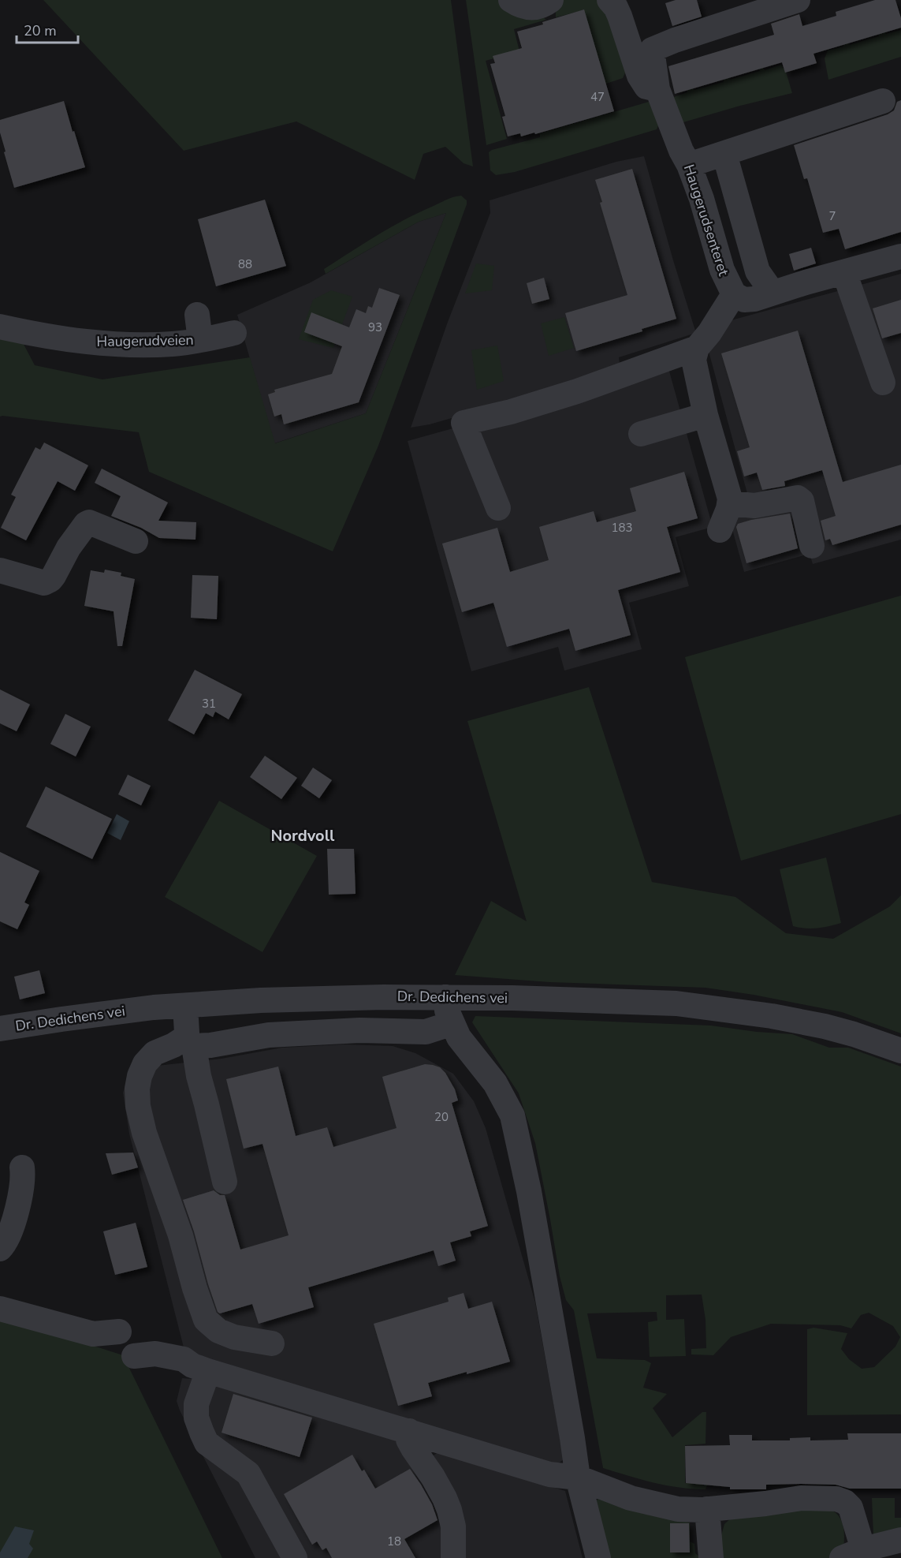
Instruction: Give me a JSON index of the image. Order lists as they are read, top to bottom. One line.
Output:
{"streets":{"street":["Haugerudsenteret","Haugerudveien","Dr. Dedichens vei"]},"districts":["Nordvoll"],"house_numbers":["47","7","88","93","183","31","20","18"],"scale_bar":"20 m"}
